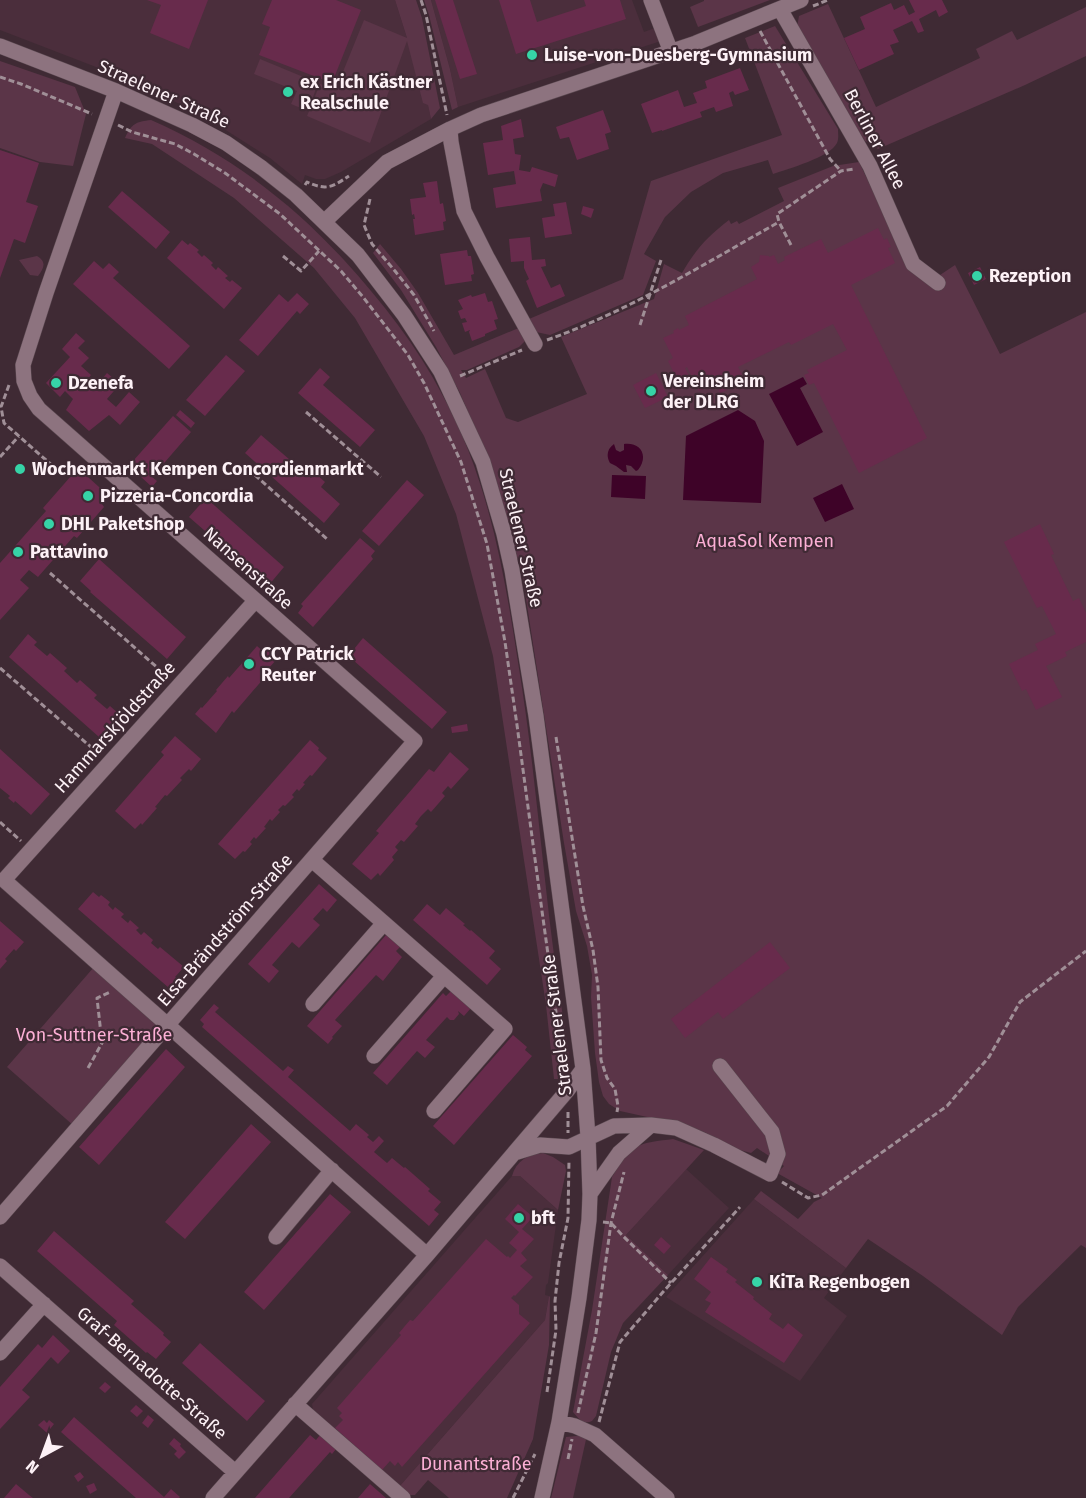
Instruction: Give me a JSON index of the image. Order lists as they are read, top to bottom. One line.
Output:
{"streets":{"street":["Straelener Straße","Berliner Allee","Nansenstraße","Hammarskjöldstraße","Elsa-Brändström-Straße","Graf-Bernadotte-Straße"]},"crossings":[["Straelener Straße","Nansenstraße"],["Nansenstraße","Hammarskjöldstraße"],["Nansenstraße","Elsa-Brändström-Straße"]],"parks":["AquaSol Kempen","Von-Suttner-Straße","Dunantstraße"],"places":["Luise-von-Duesberg-Gymnasium","ex Erich Kästner Realschule","Rezeption","Dzenefa","Vereinsheim der DLRG","Wochenmarkt Kempen Concordienmarkt","Pizzeria-Concordia","DHL Paketshop","Pattavino","CCY Patrick Reuter","bft","KiTa Regenbogen"],"north":"bottom left"}
